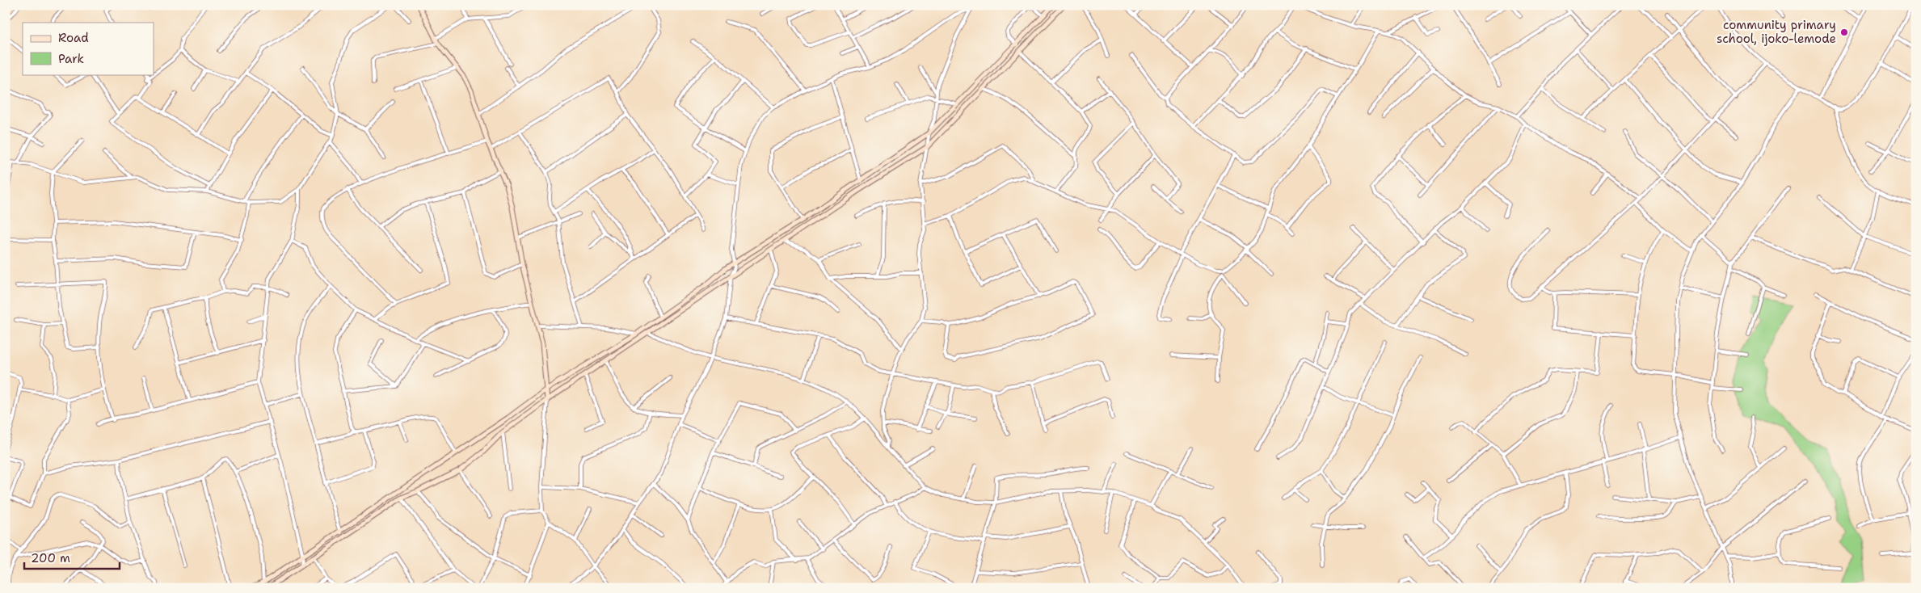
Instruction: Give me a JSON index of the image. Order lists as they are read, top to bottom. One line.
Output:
{"places":["community primary school, ijoko-lemode"],"legend":["Road","Park"],"scale_bar":"200 m"}
